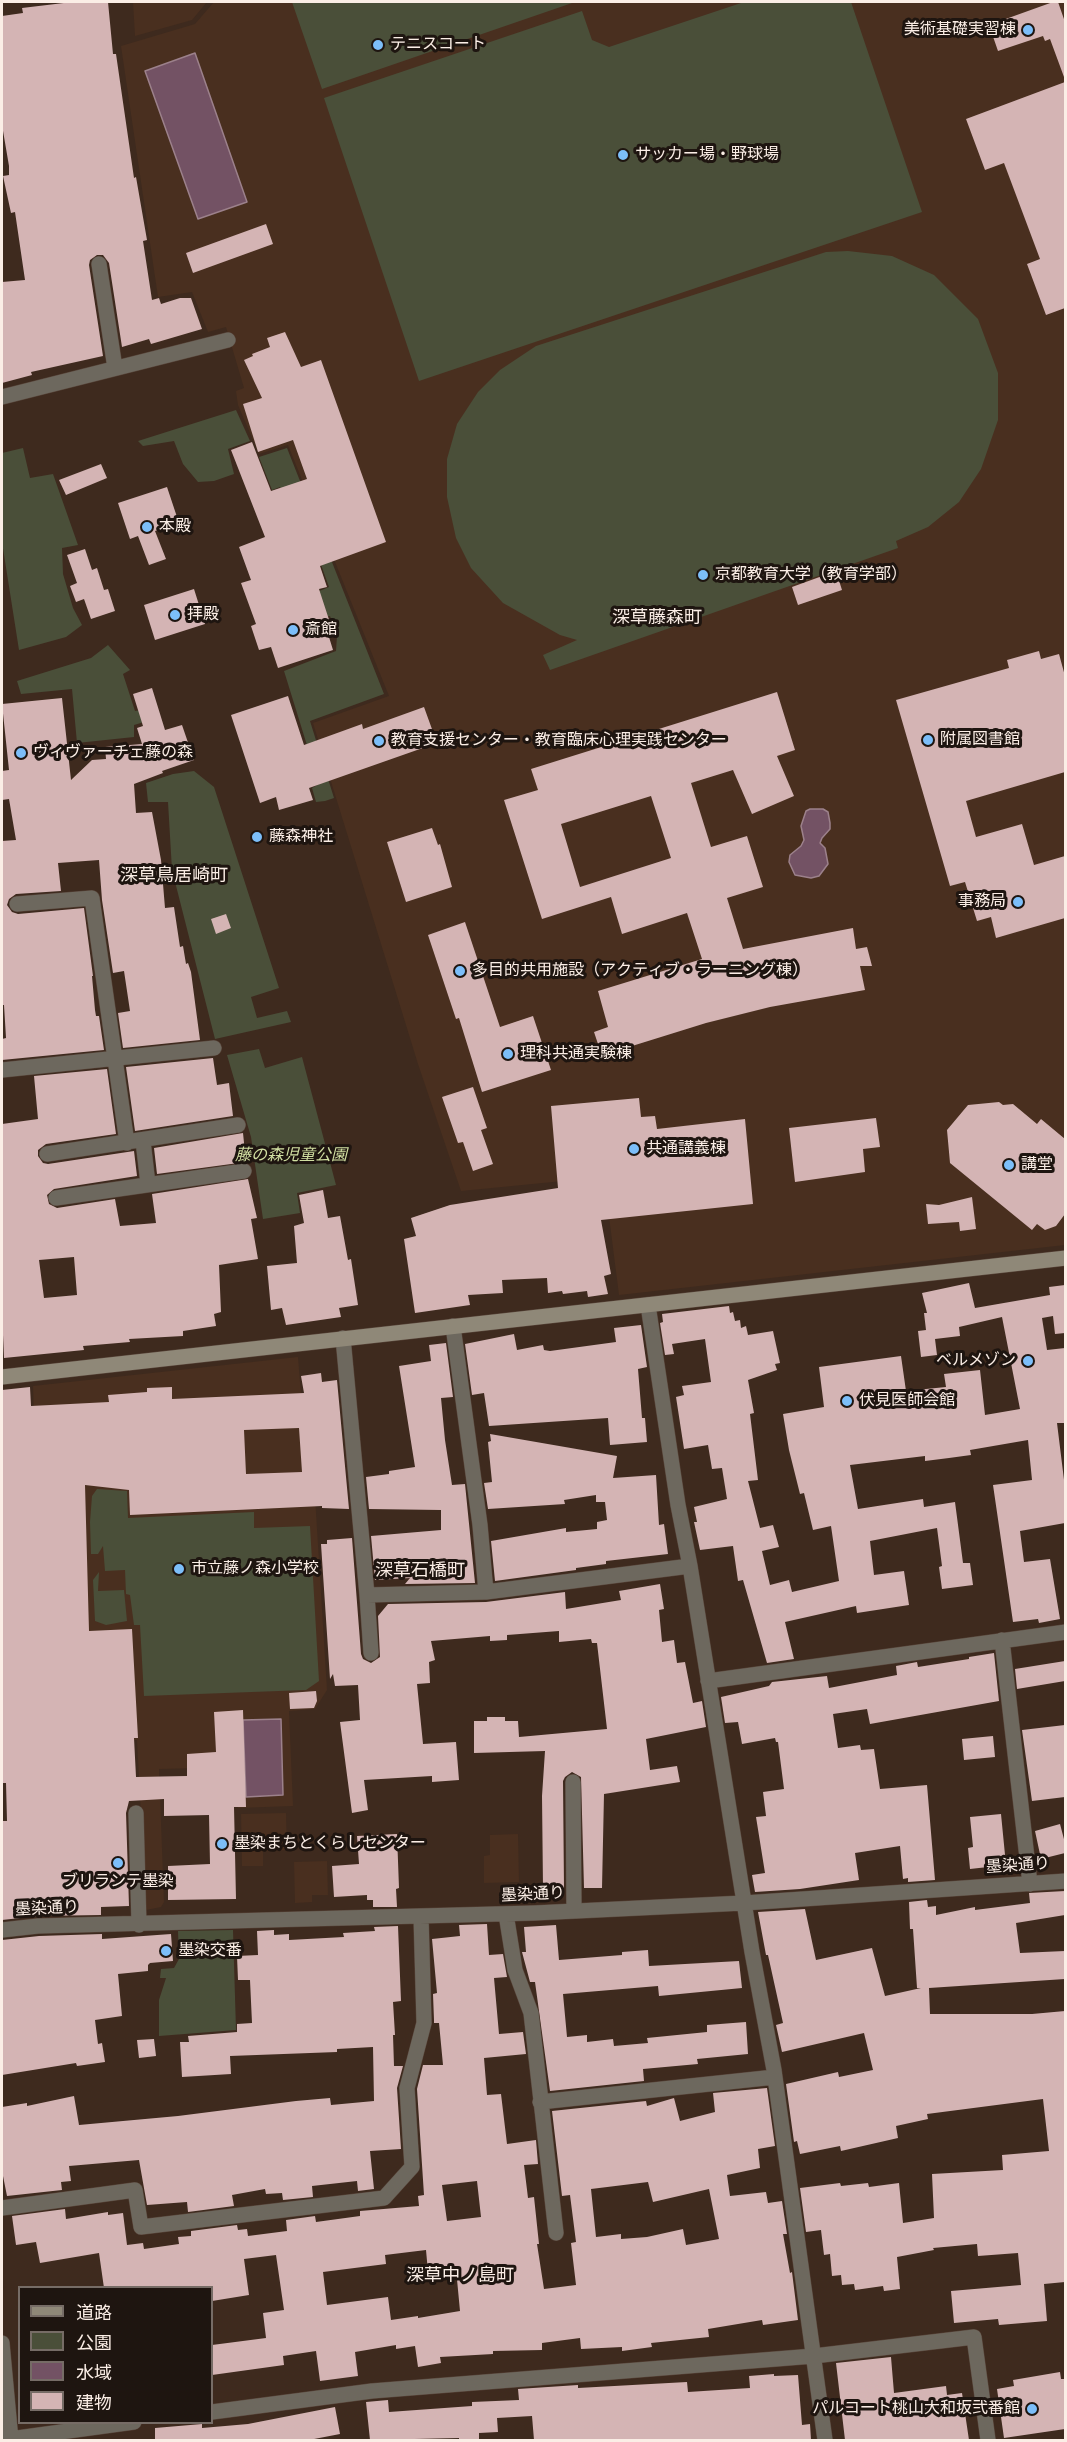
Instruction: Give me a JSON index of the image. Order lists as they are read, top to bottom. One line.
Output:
{"streets":{"street":["墨染通り"]},"districts":["深草藤森町","深草鳥居崎町","深草石橋町","深草中ノ島町"],"parks":["藤の森児童公園"],"places":["美術基礎実習棟","テニスコート","サッカー場・野球場","本殿","京都教育大学（教育学部）","拝殿","斎館","附属図書館","教育支援センター・教育臨床心理実践センター","ヴィヴァーチェ藤の森","藤森神社","事務局","多目的共用施設（アクティブ・ラーニング棟）","理科共通実験棟","共通講義棟","講堂","ベルメゾン","伏見医師会館","市立藤ノ森小学校","墨染まちとくらしセンター","ブリランテ墨染","墨染交番","パルコート桃山大和坂弐番館"],"legend":["道路","公園","水域","建物"]}
